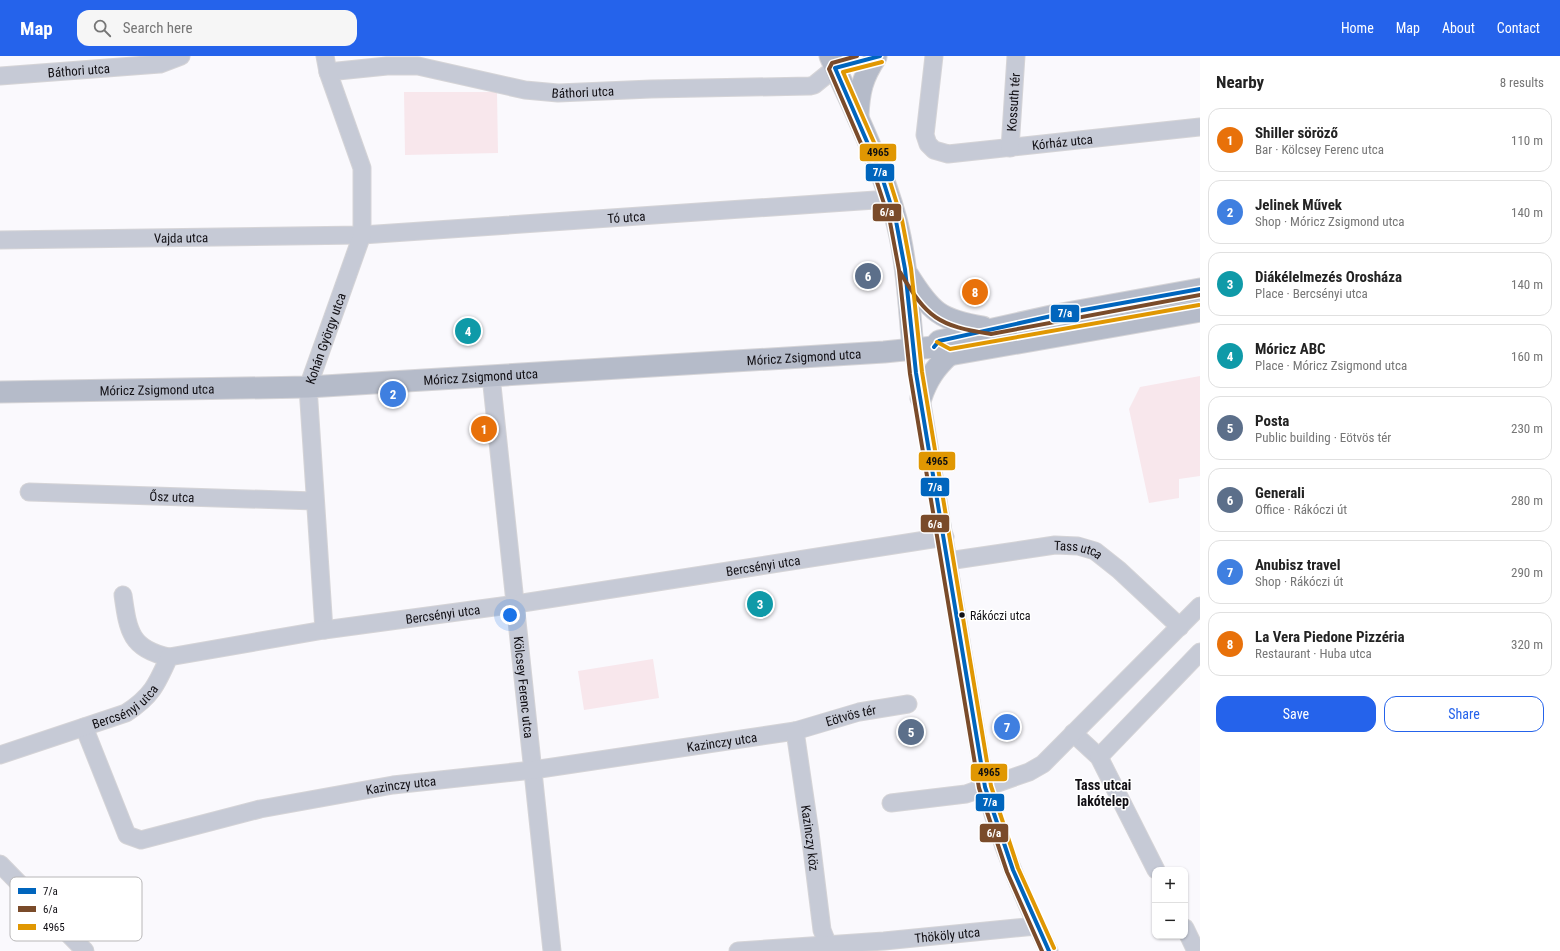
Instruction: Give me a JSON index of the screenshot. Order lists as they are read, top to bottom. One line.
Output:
{"streets":{"main road":["Móricz Zsigmond utca"],"street":["Báthori utca","Kossuth tér","Kórház utca","Tó utca","Vajda utca","Kohán György utca","Ősz utca","Tass utca","Bercsényi utca","Kölcsey Ferenc utca","Eötvös tér","Kazinczy utca","Kazinczy köz","Thököly utca"]},"crossings":[["Báthori utca","Kohán György utca"],["Kossuth tér","Kórház utca"],["Tó utca","Vajda utca"],["Tó utca","Kohán György utca"],["Vajda utca","Kohán György utca"],["Kohán György utca","Móricz Zsigmond utca"],["Kohán György utca","Ősz utca"],["Kohán György utca","Bercsényi utca"],["Móricz Zsigmond utca","Kölcsey Ferenc utca"],["Bercsényi utca","Kölcsey Ferenc utca"],["Bercsényi utca","Kazinczy utca"],["Kölcsey Ferenc utca","Kazinczy utca"],["Eötvös tér","Kazinczy utca"],["Eötvös tér","Kazinczy köz"],["Kazinczy utca","Kazinczy köz"],["Kazinczy köz","Thököly utca"]],"districts":["Tass utcai lakótelep"],"places":["Rákóczi utca"],"lines":["transit line 7/a","transit line 6/a","transit line 4965"],"legend":["7/a","6/a","4965"],"page":{"header":"Map","search":"Search here","nav":["Home","Map","About","Contact"],"heading":["Nearby","8 results"],"list":[{"mark":"1","name":"Shiller söröző","note":"Bar · Kölcsey Ferenc utca","value":"110 m"},{"mark":"2","name":"Jelinek Művek","note":"Shop · Móricz Zsigmond utca","value":"140 m"},{"mark":"3","name":"Diákélelmezés Orosháza","note":"Place · Bercsényi utca","value":"140 m"},{"mark":"4","name":"Móricz ABC","note":"Place · Móricz Zsigmond utca","value":"160 m"},{"mark":"5","name":"Posta","note":"Public building · Eötvös tér","value":"230 m"},{"mark":"6","name":"Generali","note":"Office · Rákóczi út","value":"280 m"},{"mark":"7","name":"Anubisz travel","note":"Shop · Rákóczi út","value":"290 m"},{"mark":"8","name":"La Vera Piedone Pizzéria","note":"Restaurant · Huba utca","value":"320 m"}],"pins":["6","8","4","2","1","3","7","5"],"buttons":["Save","Share"],"map_buttons":["+","−"]}}
